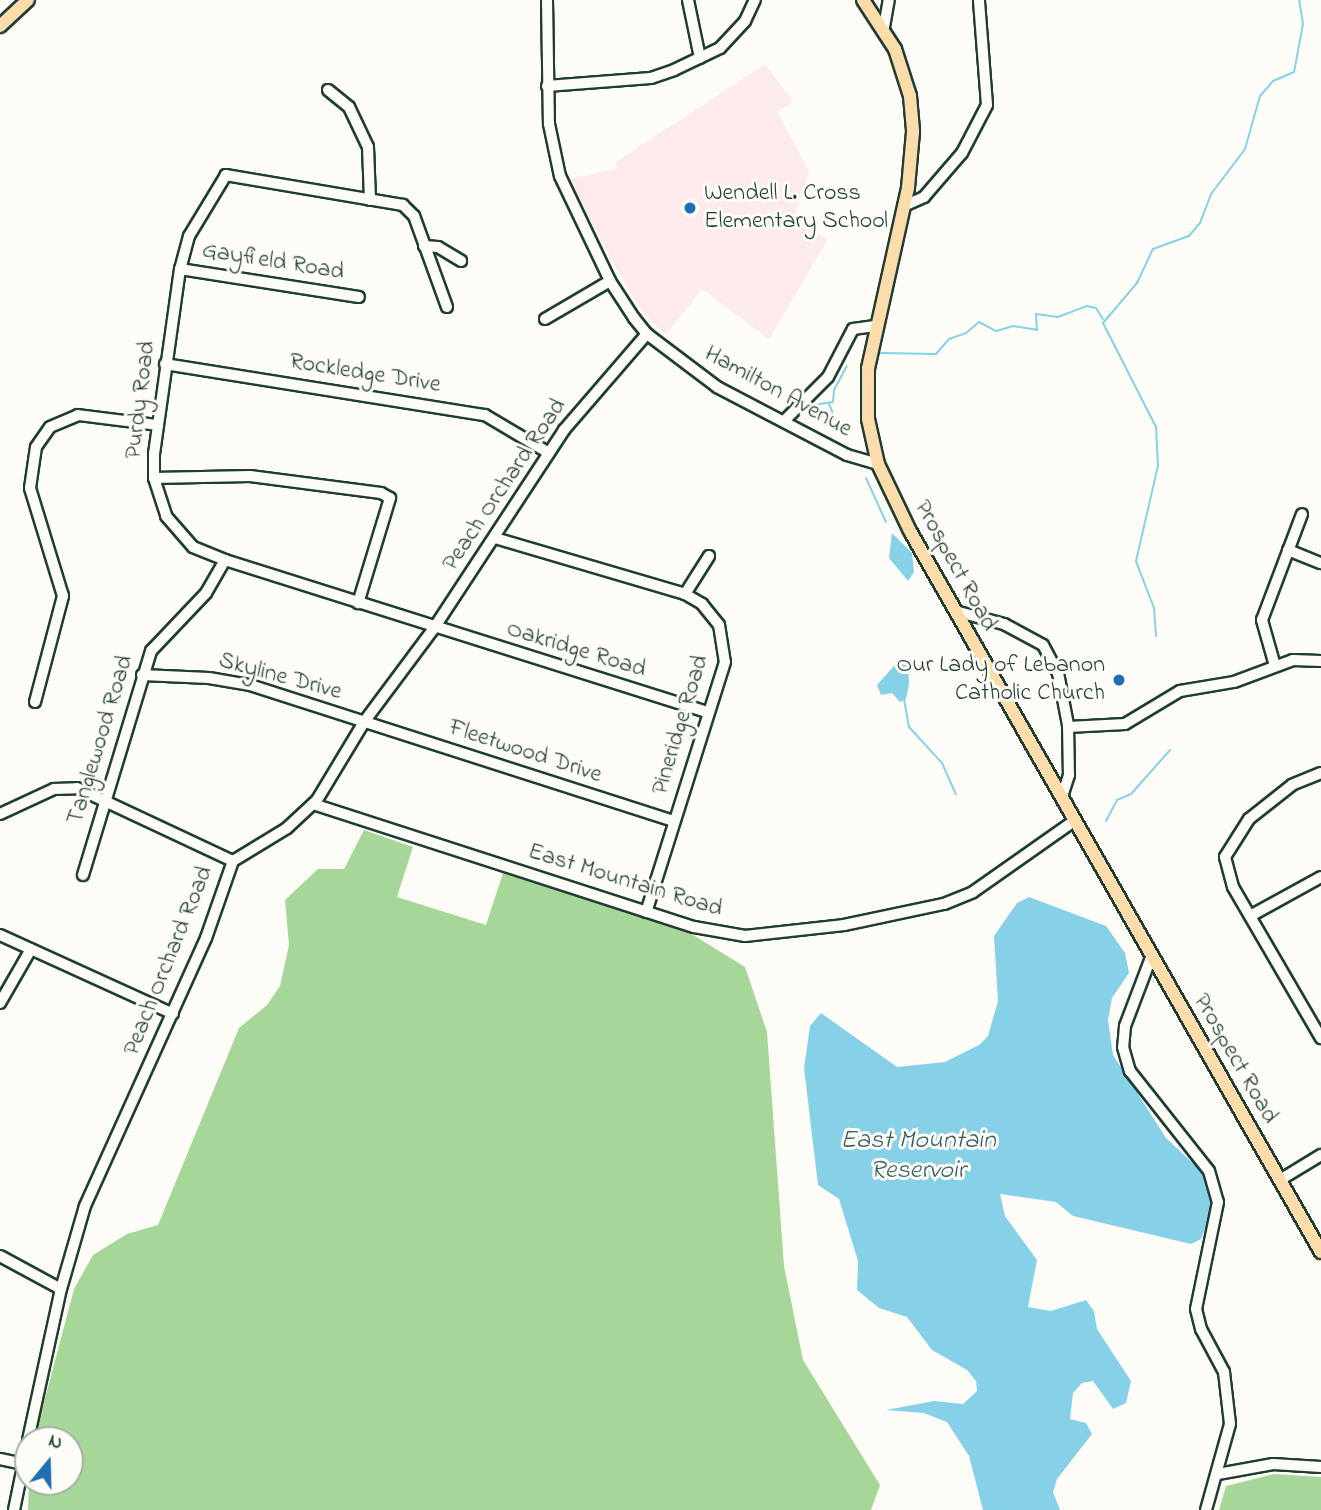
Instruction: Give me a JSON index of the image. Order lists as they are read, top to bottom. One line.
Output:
{"streets":{"main road":["Prospect Road"],"street":["Gayfield Road","Rockledge Drive","Hamilton Avenue","Purdy Road","Peach Orchard Road","Oakridge Road","Skyline Drive","Pineridge Road","Tanglewood Road","Fleetwood Drive","East Mountain Road"]},"crossings":[["Gayfield Road","Purdy Road"],["Rockledge Drive","Purdy Road"],["Rockledge Drive","Peach Orchard Road"],["Hamilton Avenue","Peach Orchard Road"],["Hamilton Avenue","Prospect Road"],["Purdy Road","Peach Orchard Road"],["Purdy Road","Oakridge Road"],["Purdy Road","Tanglewood Road"],["Peach Orchard Road","Oakridge Road"],["Peach Orchard Road","Skyline Drive"],["Peach Orchard Road","Pineridge Road"],["Peach Orchard Road","Fleetwood Drive"],["Peach Orchard Road","East Mountain Road"],["Prospect Road","East Mountain Road"],["Oakridge Road","Pineridge Road"],["Skyline Drive","Tanglewood Road"],["Skyline Drive","Fleetwood Drive"],["Pineridge Road","Fleetwood Drive"],["Pineridge Road","East Mountain Road"]],"water":["East Mountain Reservoir"],"places":["Wendell L. Cross Elementary School","Our Lady of Lebanon Catholic Church"],"north":"top"}
